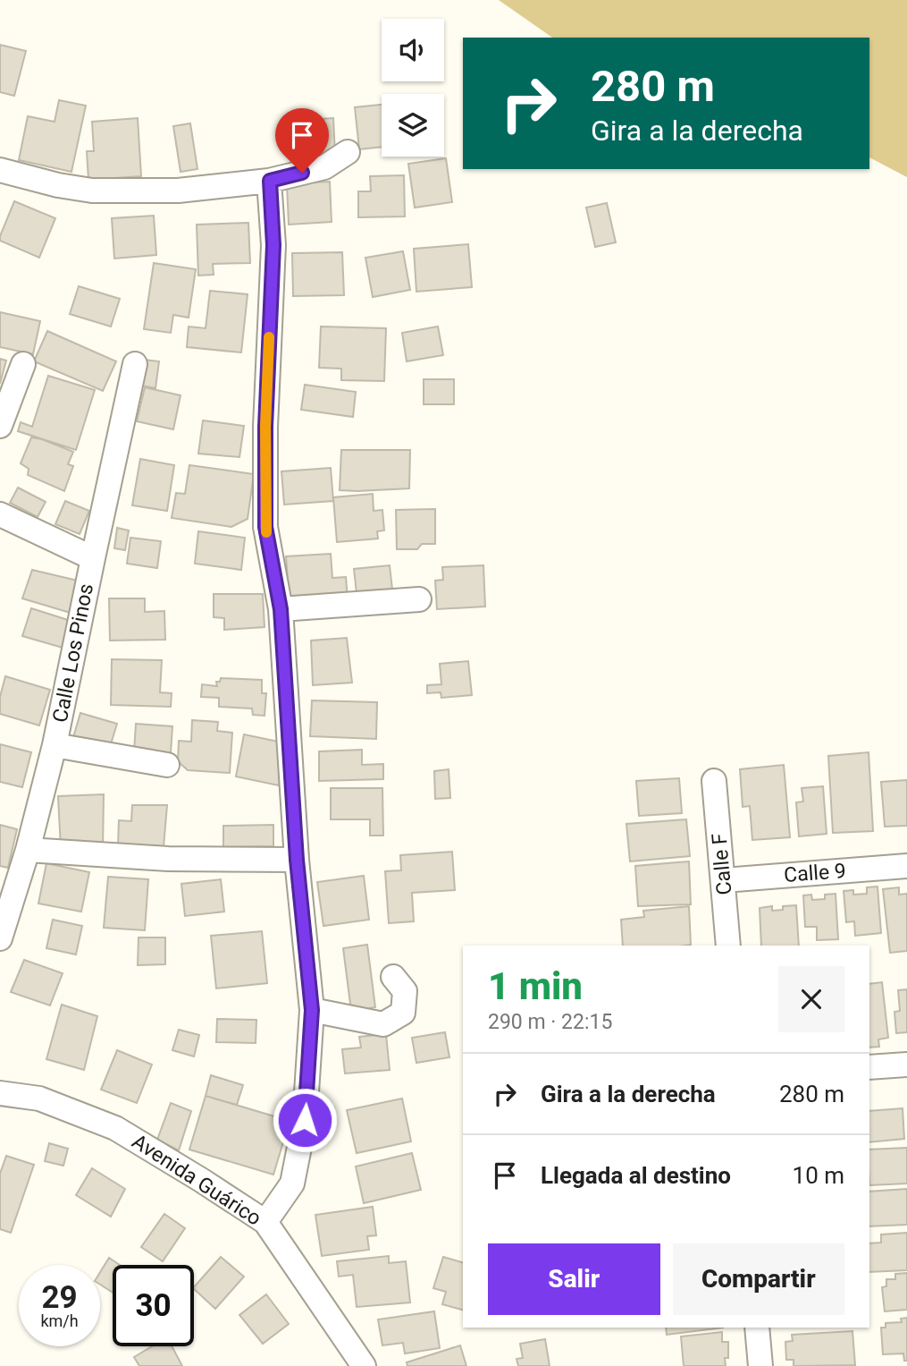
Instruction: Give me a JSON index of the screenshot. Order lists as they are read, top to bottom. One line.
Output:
{"streets":{"street":["Calle Los Pinos","Calle F","Calle 9","Avenida Guárico"]},"crossings":[["Calle F","Calle 9"]],"page":{"turn":["280 m","Gira a la derecha"],"heading":["1 min","290 m · 22:15"],"list":[{"name":"Gira a la derecha","value":"280 m"},{"name":"Llegada al destino","value":"10 m"}],"buttons":["Salir","Compartir"],"speed":"29 km/h","limit":"30"}}
